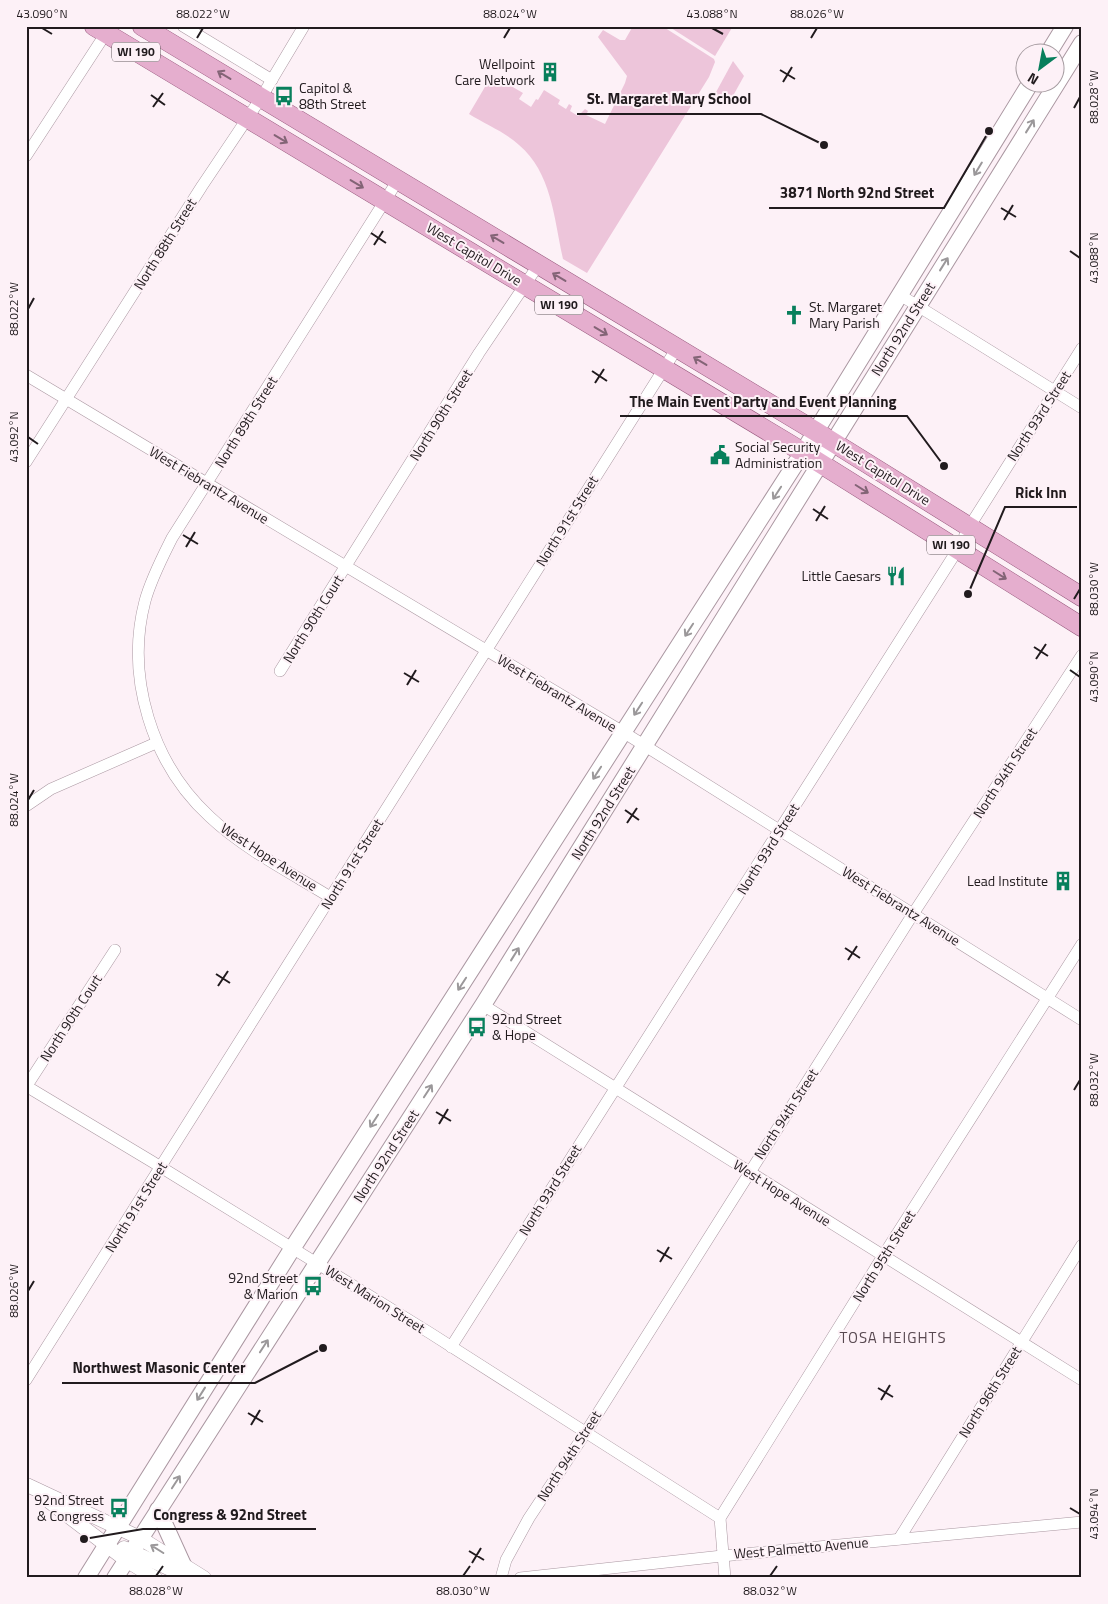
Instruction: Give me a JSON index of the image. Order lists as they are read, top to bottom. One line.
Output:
{"streets":{"main road":["WI 190","West Capitol Drive","North 92nd Street"],"street":["North 88th Street","North 90th Street","North 93rd Street","North 89th Street","West Fiebrantz Avenue","North 91st Street","North 90th Court","North 94th Street","West Hope Avenue","North 95th Street","West Marion Street","North 96th Street","West Palmetto Avenue"]},"crossings":[["North 88th Street","West Capitol Drive"],["North 88th Street","West Fiebrantz Avenue"],["West Capitol Drive","North 92nd Street"],["West Capitol Drive","North 90th Street"],["West Capitol Drive","North 93rd Street"],["West Capitol Drive","North 89th Street"],["West Capitol Drive","North 91st Street"],["North 92nd Street","West Fiebrantz Avenue"],["North 92nd Street","West Hope Avenue"],["North 92nd Street","West Marion Street"],["North 90th Street","West Fiebrantz Avenue"],["North 90th Street","North 90th Court"],["North 93rd Street","West Fiebrantz Avenue"],["North 93rd Street","West Hope Avenue"],["North 93rd Street","West Marion Street"],["North 89th Street","West Fiebrantz Avenue"],["North 89th Street","West Hope Avenue"],["West Fiebrantz Avenue","North 91st Street"],["West Fiebrantz Avenue","North 90th Court"],["West Fiebrantz Avenue","North 94th Street"],["West Fiebrantz Avenue","North 95th Street"],["North 91st Street","West Hope Avenue"],["North 91st Street","West Marion Street"],["North 90th Court","West Marion Street"],["North 94th Street","West Hope Avenue"],["North 94th Street","West Marion Street"],["West Hope Avenue","North 95th Street"],["West Hope Avenue","North 96th Street"],["North 95th Street","West Marion Street"],["North 96th Street","West Palmetto Avenue"]],"districts":["TOSA HEIGHTS"],"places":{"building":["Wellpoint Care Network","Lead Institute"],"bus stop":["Capitol & 88th Street","92nd Street & Hope","92nd Street & Marion","92nd Street & Congress"],"other":["3871 North 92nd Street","St. Margaret Mary School","The Main Event Party and Event Planning","Rick Inn","Northwest Masonic Center","Congress & 92nd Street"],"church":["St. Margaret Mary Parish"],"public building":["Social Security Administration"],"restaurant":["Little Caesars"]},"north":"bottom left","coordinates":["43.090°N","88.022°W","88.024°W","43.088°N","88.026°W","88.028°W","43.092°N","88.030°W","88.032°W","43.094°N"]}
